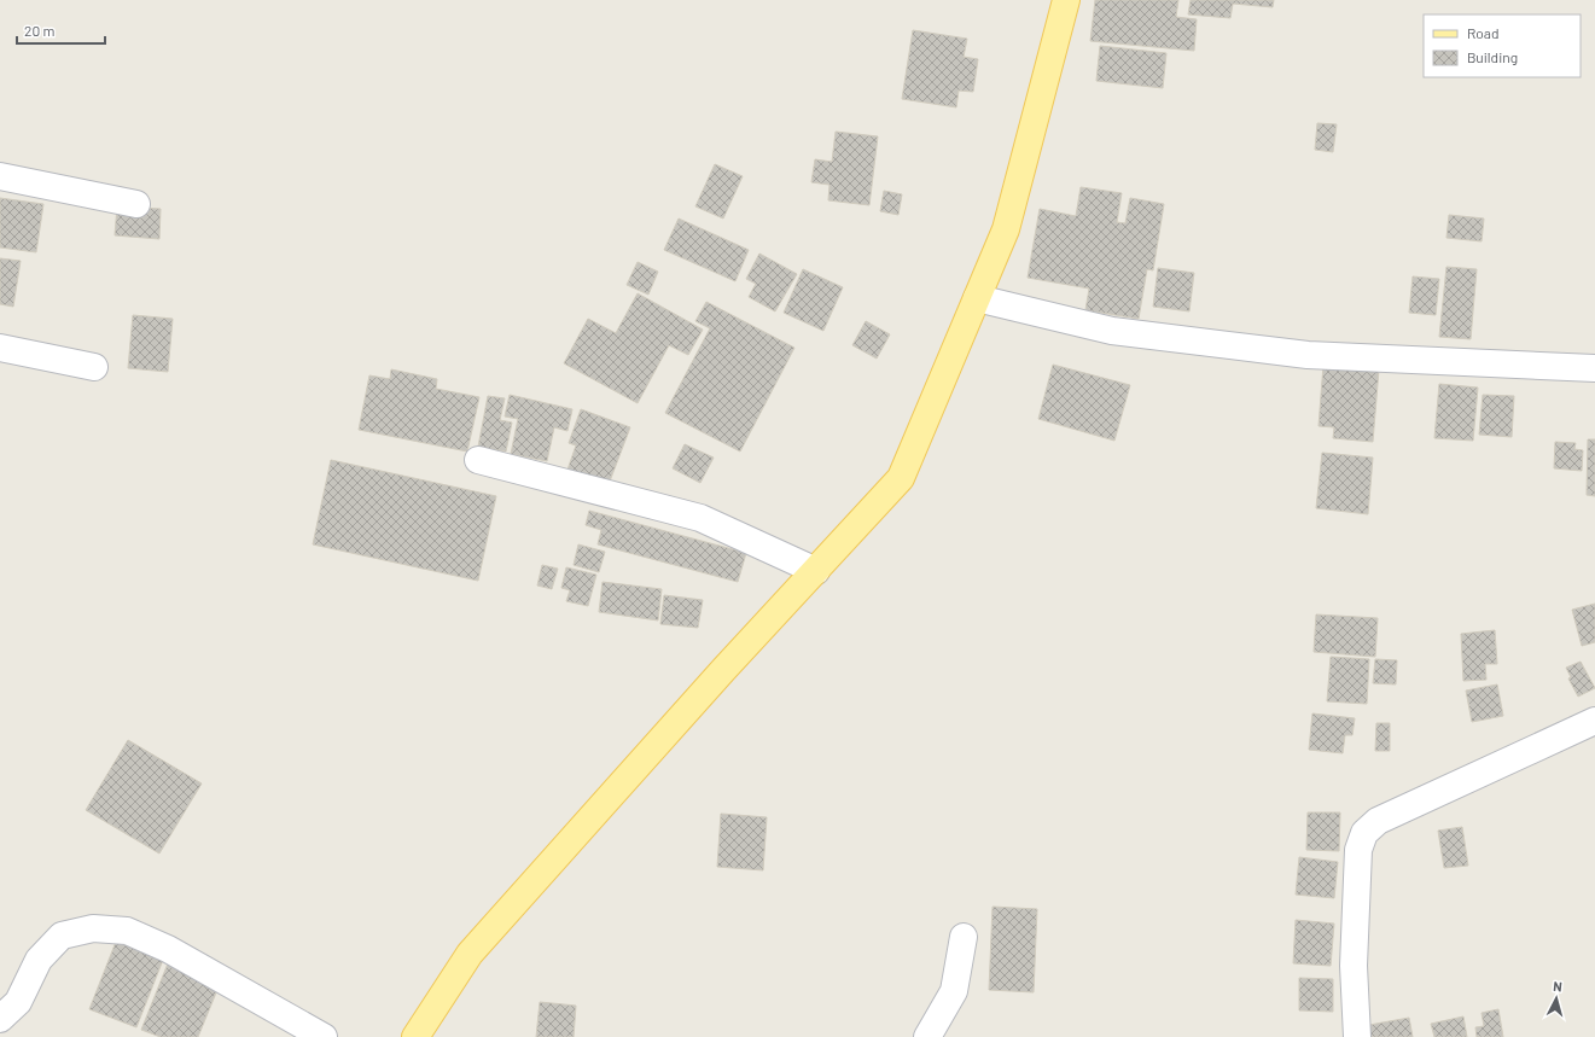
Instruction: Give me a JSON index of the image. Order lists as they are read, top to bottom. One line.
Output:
{"legend":["Road","Building"],"scale_bar":"20 m","north":"top"}
